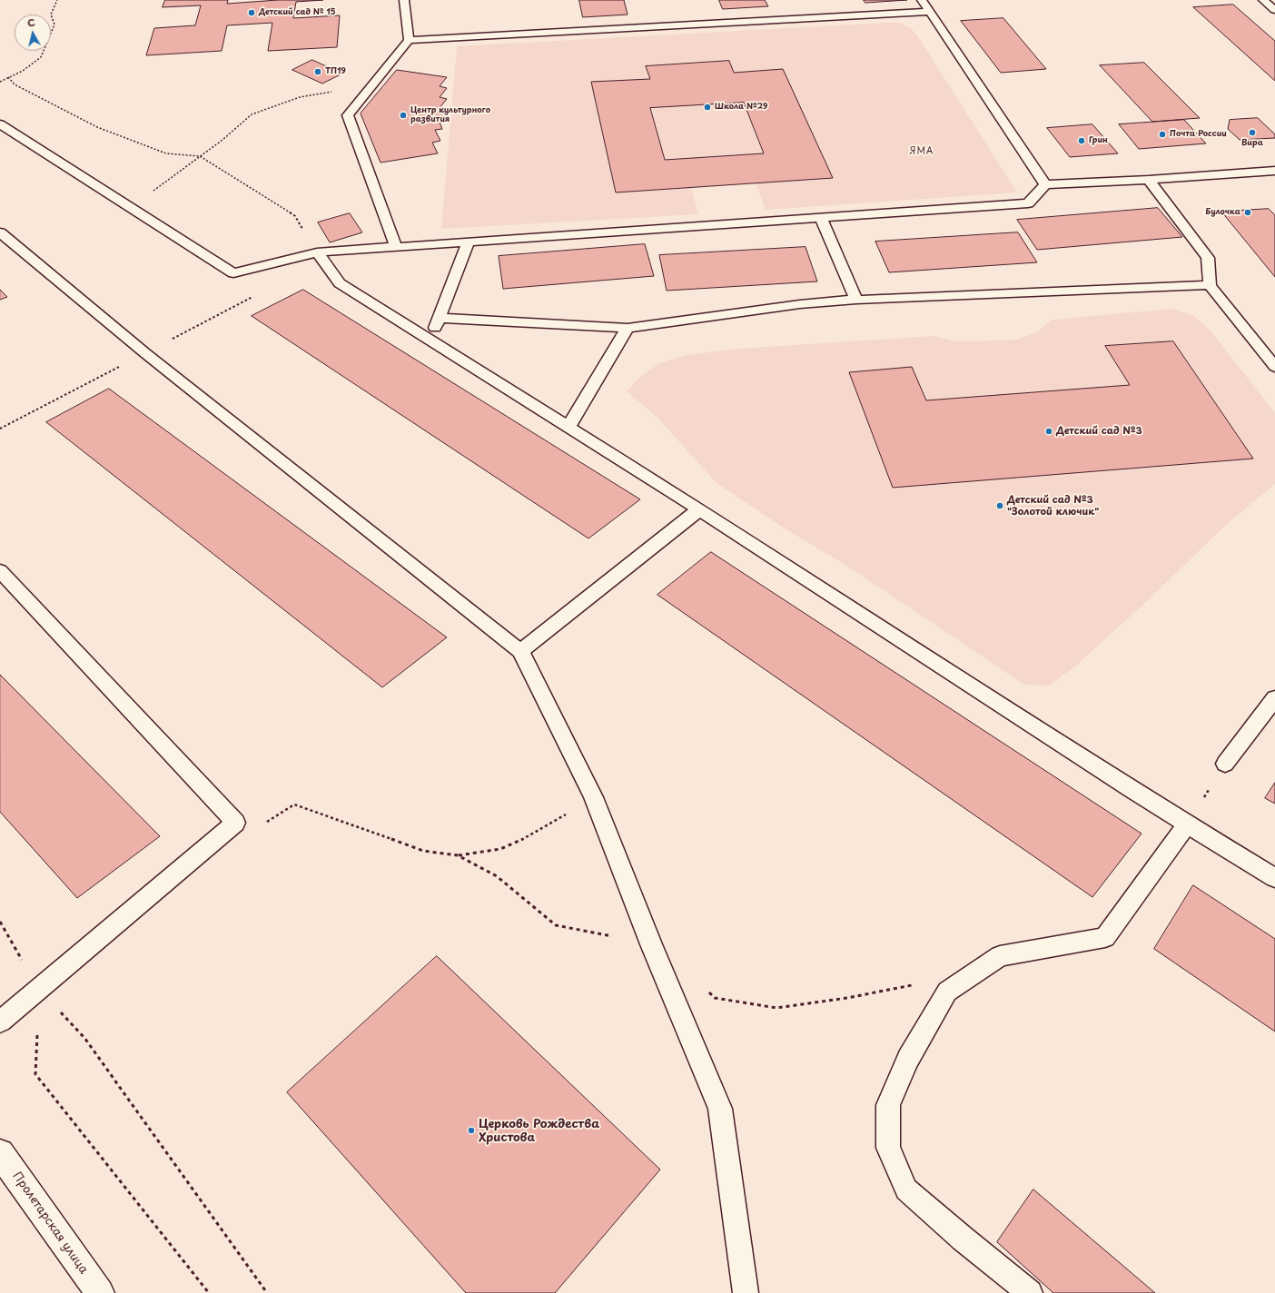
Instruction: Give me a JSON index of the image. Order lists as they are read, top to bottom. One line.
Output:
{"streets":{"street":["Пролетарская улица"]},"districts":["ЯМА"],"places":["Детский сад № 15","ТП19","Школа №29","Центр культурного развития","Вира","Почта России","Грин","Булочка","Детский сад №3","Детский сад №3 \"Золотой ключик\"","Церковь Рождества Христова"],"north":"top"}
